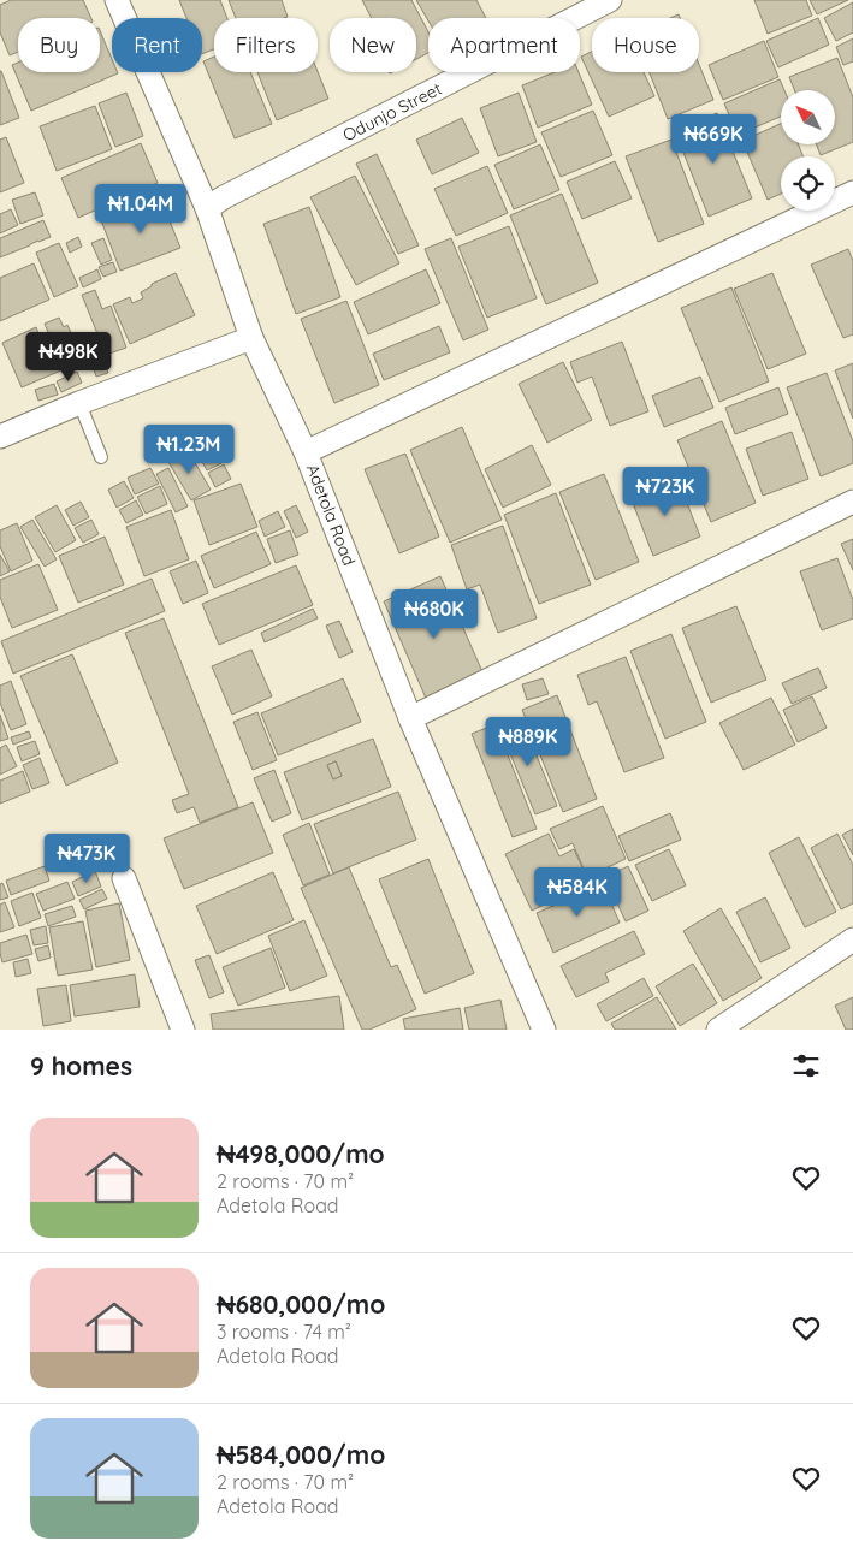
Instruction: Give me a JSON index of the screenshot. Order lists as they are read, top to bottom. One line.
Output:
{"streets":{"street":["Odunjo Street","Adetola Road"]},"crossings":[["Odunjo Street","Adetola Road"]],"north":"top left","page":{"chip":["Buy","Rent","Filters","New","Apartment","House"],"price":["₦669K","₦1.04M","₦498K","₦1.23M","₦723K","₦680K","₦889K","₦473K","₦584K"],"heading":"9 homes","list":[{"name":"₦498,000/mo","note":"2 rooms · 70 m² · Adetola Road"},{"name":"₦680,000/mo","note":"3 rooms · 74 m² · Adetola Road"},{"name":"₦584,000/mo","note":"2 rooms · 70 m² · Adetola Road"}]}}
